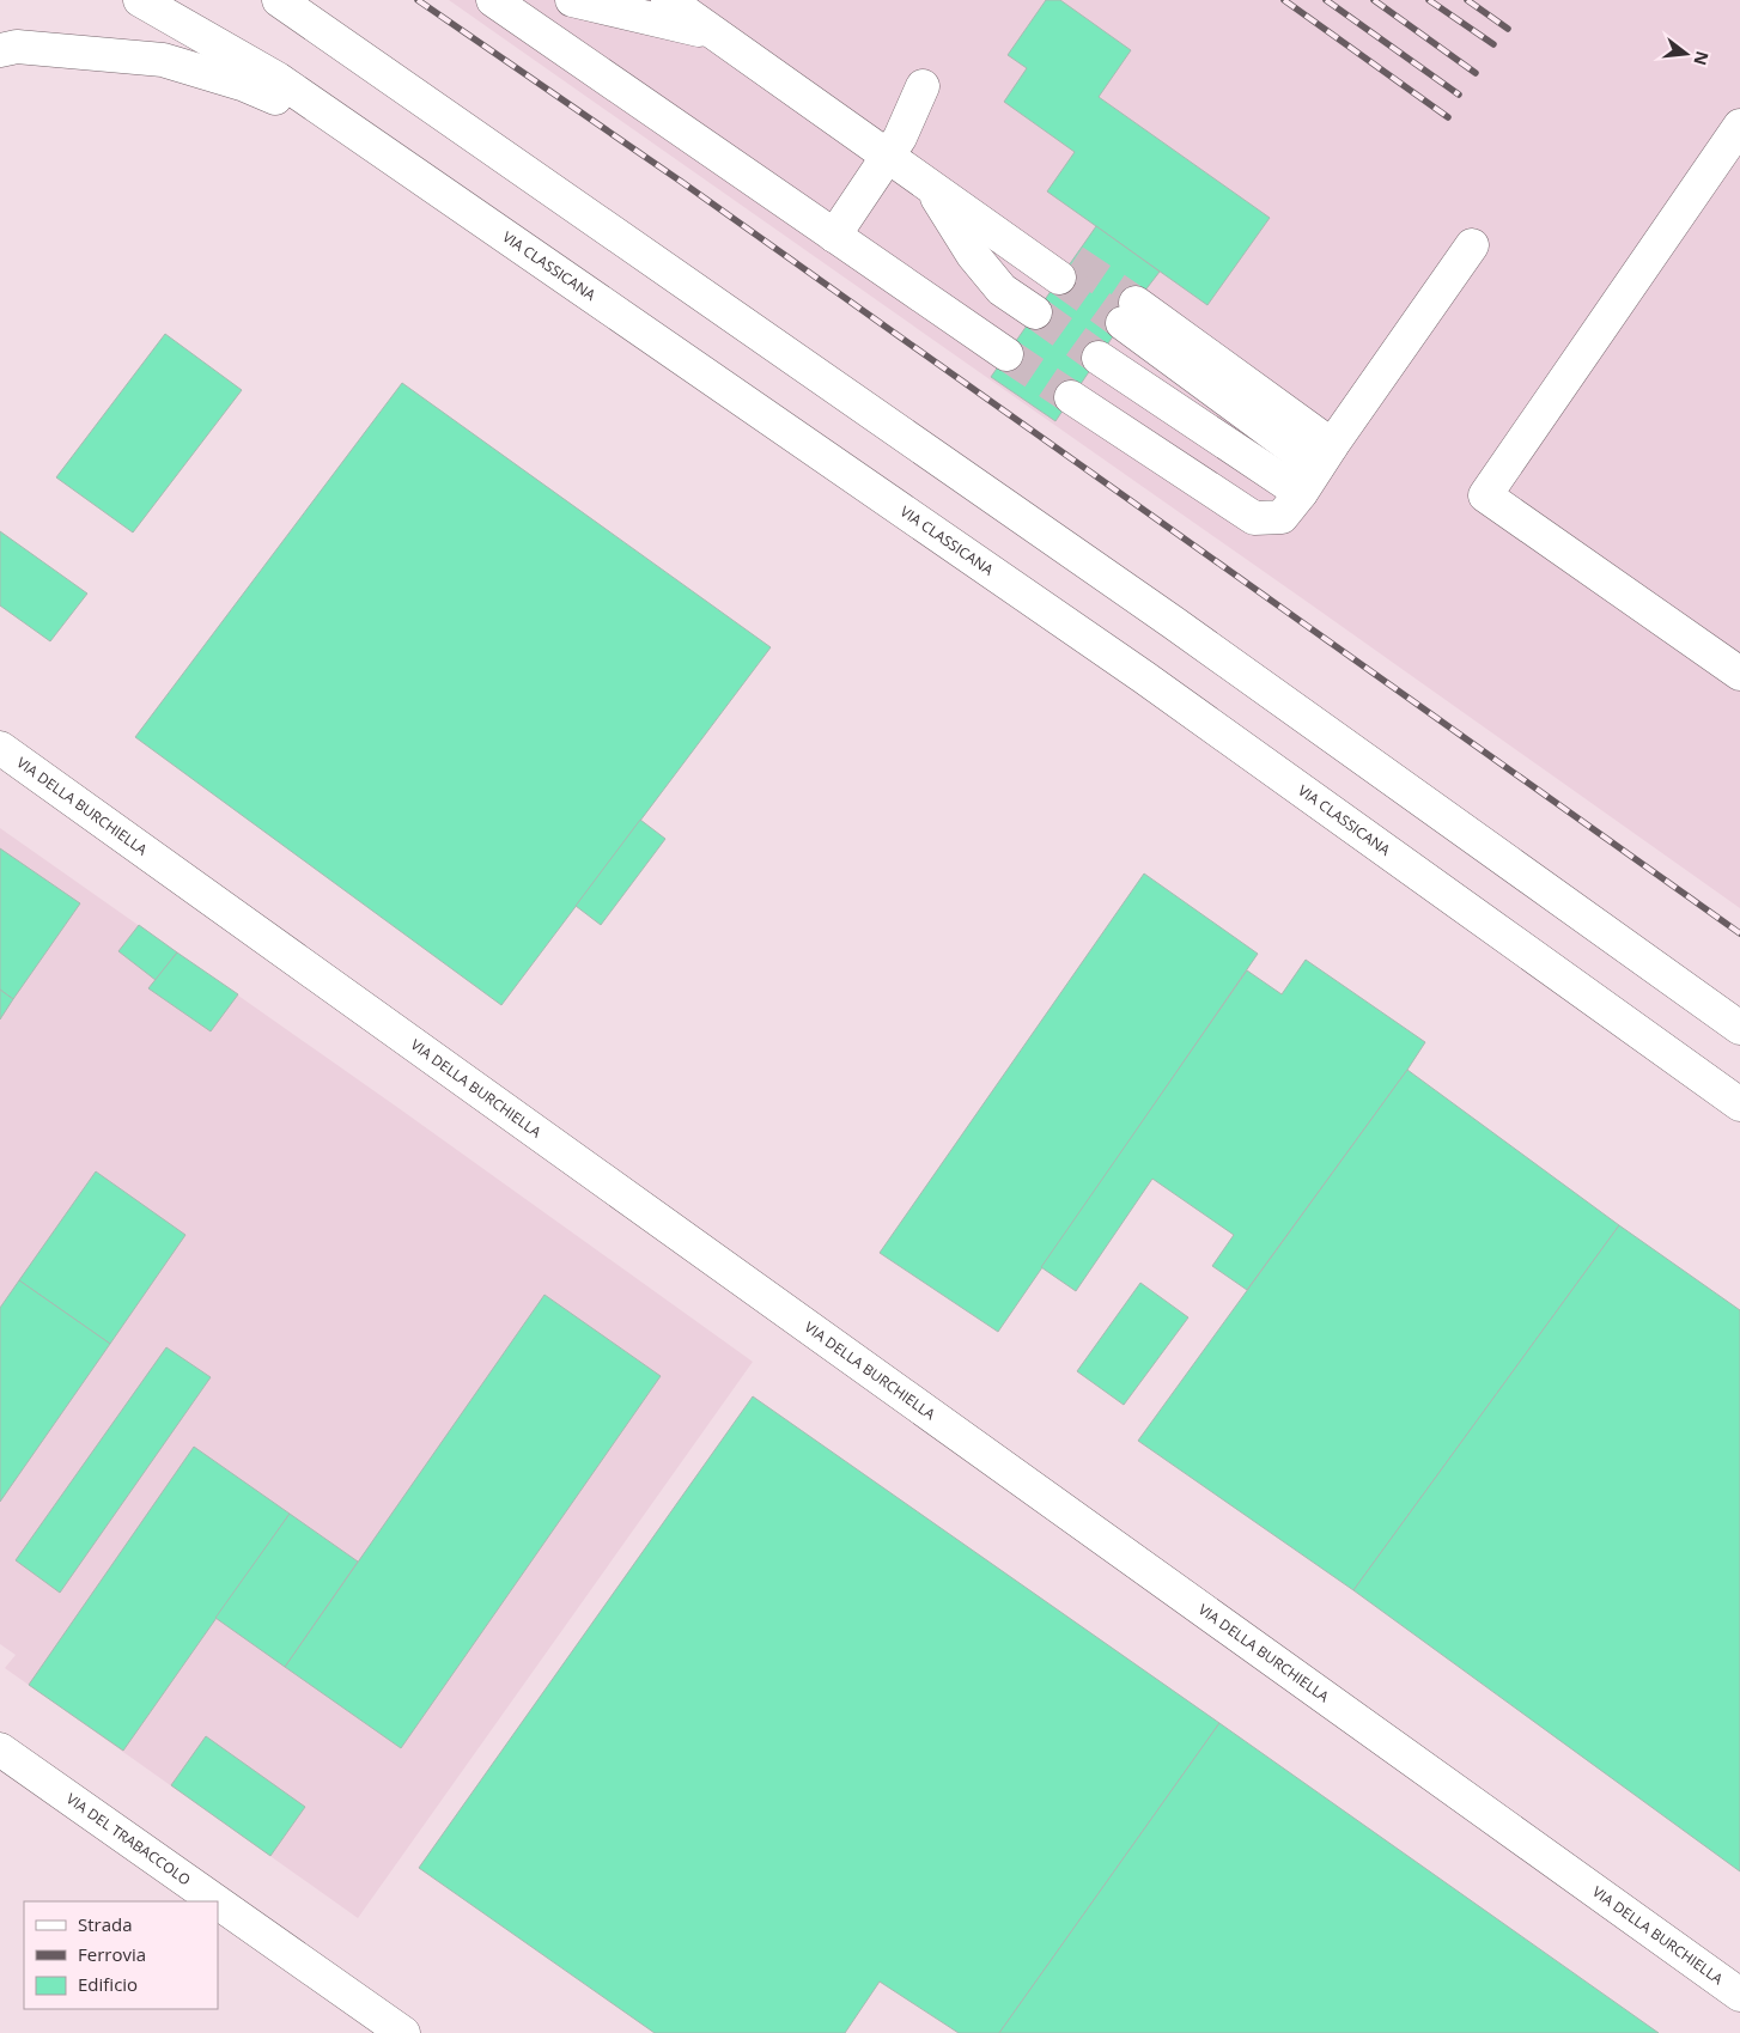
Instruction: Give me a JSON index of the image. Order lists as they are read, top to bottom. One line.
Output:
{"streets":{"main road":["VIA CLASSICANA","VIA DELLA BURCHIELLA","VIA DEL TRABACCOLO"]},"legend":["Strada","Ferrovia","Edificio"],"north":"right"}
